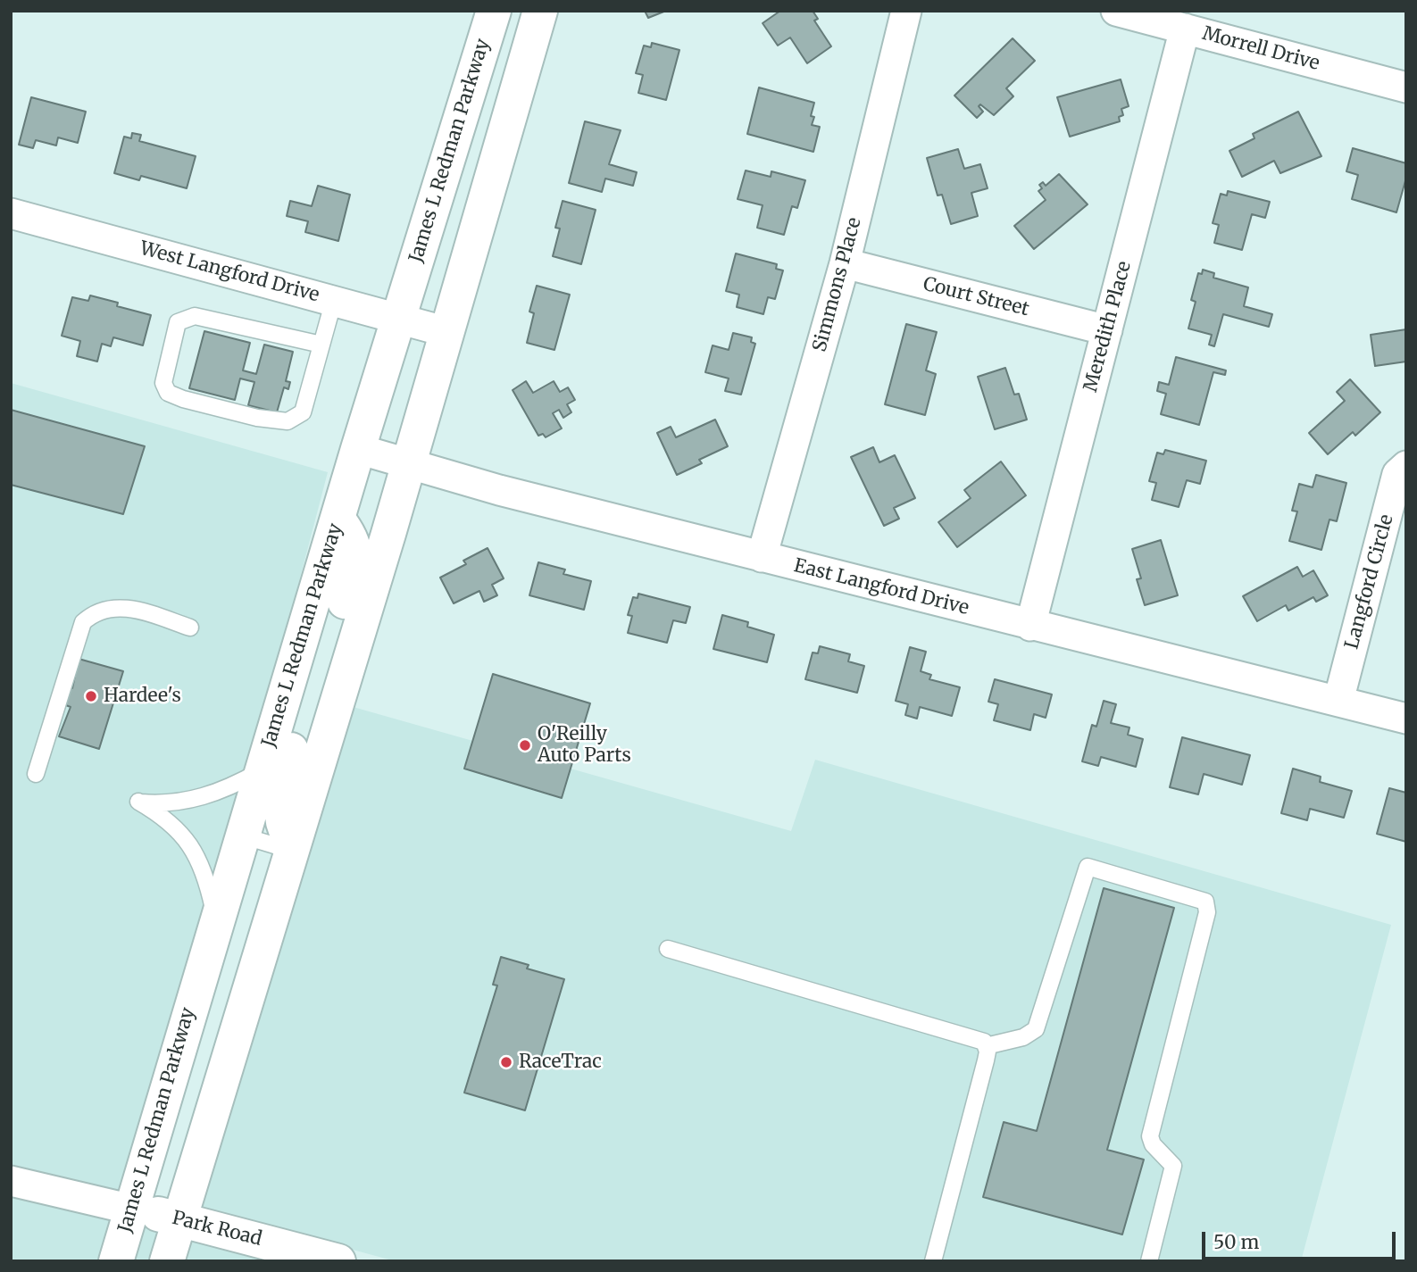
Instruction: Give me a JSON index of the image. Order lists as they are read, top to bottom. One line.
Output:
{"streets":{"main road":["James L Redman Parkway","Park Road"],"street":["Morrell Drive","West Langford Drive","Simmons Place","Court Street","Meredith Place","Langford Circle","East Langford Drive"]},"crossings":[["Morrell Drive","Meredith Place"],["James L Redman Parkway","West Langford Drive"],["James L Redman Parkway","East Langford Drive"],["James L Redman Parkway","Park Road"],["Simmons Place","Court Street"],["Simmons Place","East Langford Drive"],["Court Street","Meredith Place"],["Meredith Place","East Langford Drive"],["Langford Circle","East Langford Drive"]],"places":["Hardee's","O'Reilly Auto Parts","RaceTrac"],"scale_bar":"50 m"}
